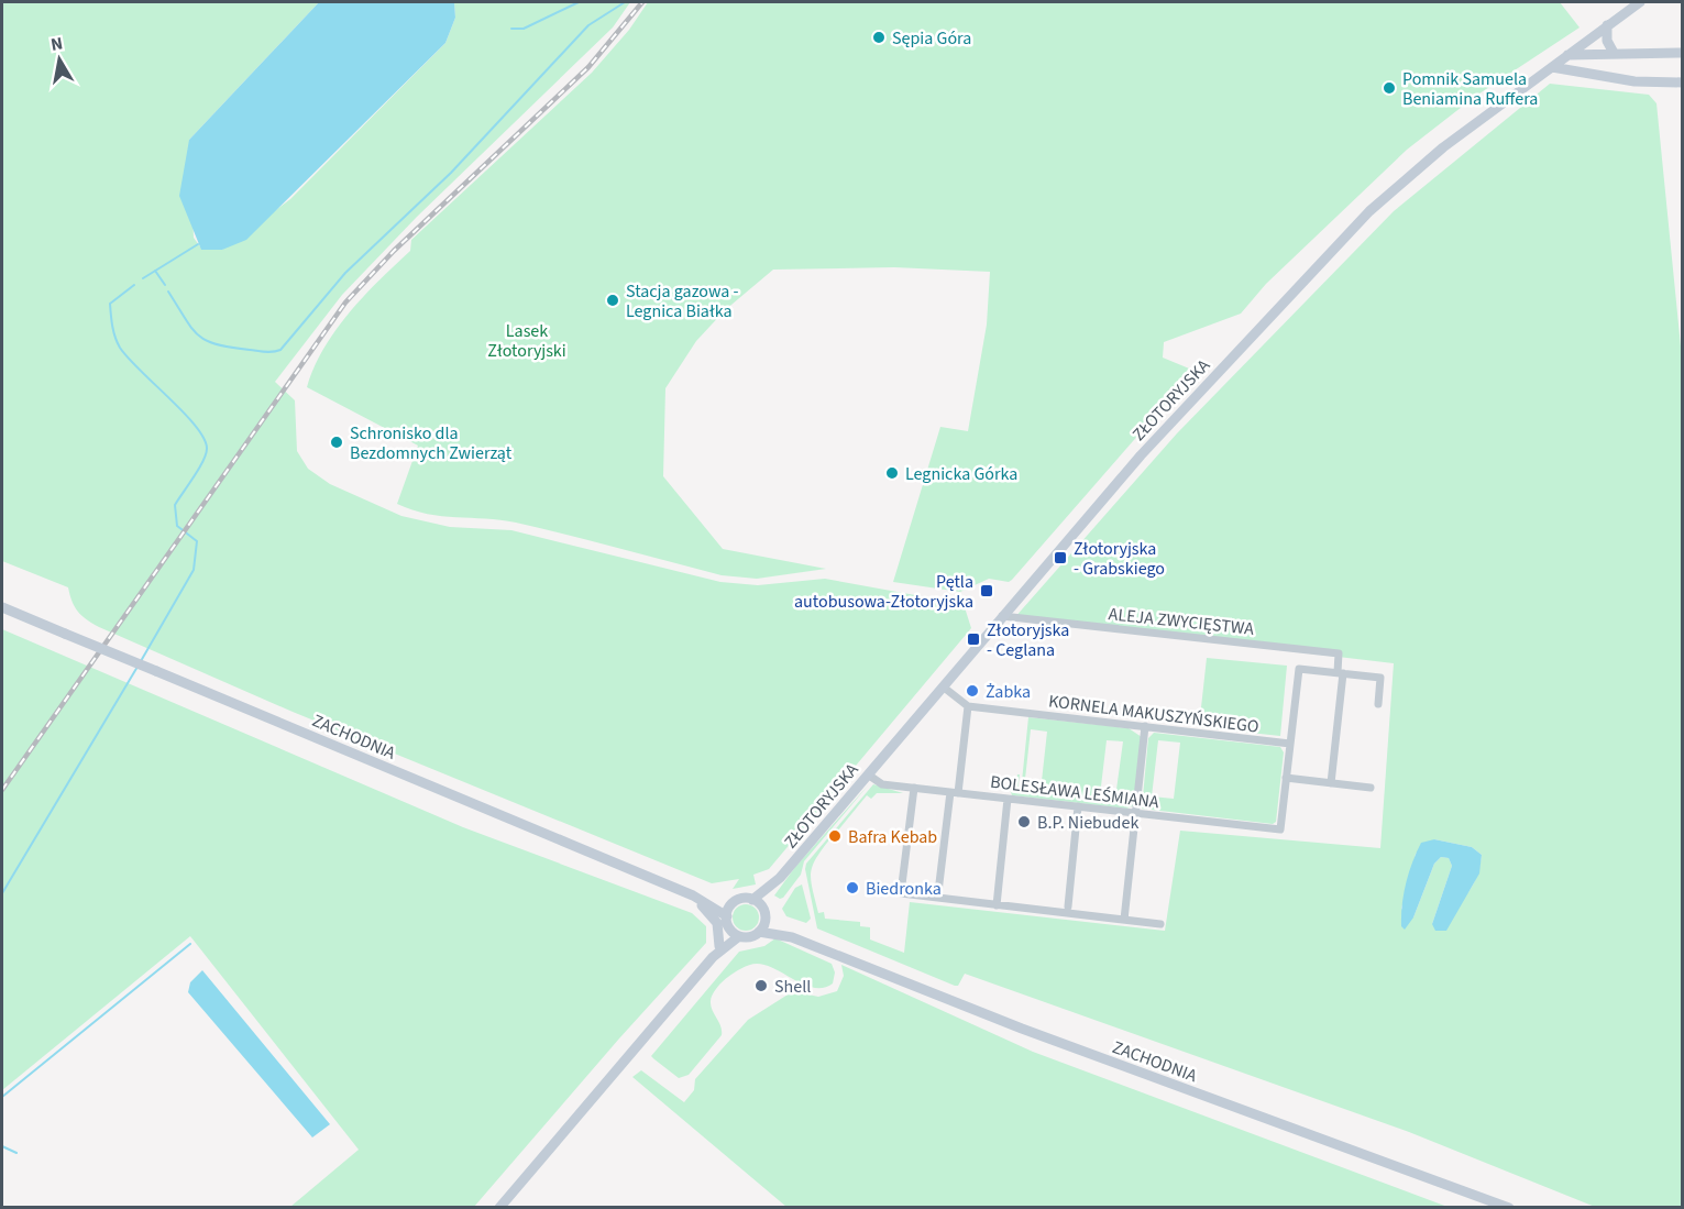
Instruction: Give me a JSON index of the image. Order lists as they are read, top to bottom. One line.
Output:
{"streets":{"main road":["ZŁOTORYJSKA","ZACHODNIA"],"street":["ALEJA ZWYCIĘSTWA","KORNELA MAKUSZYŃSKIEGO","BOLESŁAWA LEŚMIANA"]},"crossings":[["ZŁOTORYJSKA","ALEJA ZWYCIĘSTWA"],["ZŁOTORYJSKA","ZACHODNIA"],["ZŁOTORYJSKA","BOLESŁAWA LEŚMIANA"]],"parks":["Lasek Złotoryjski"],"places":{"other":["Sępia Góra","Pomnik Samuela Beniamina Ruffera","Stacja gazowa - Legnica Białka","Schronisko dla Bezdomnych Zwierząt","Legnicka Górka","Żabka","B.P. Niebudek","Bafra Kebab","Biedronka","Shell"],"transit":["Złotoryjska - Grabskiego","Pętla autobusowa-Złotoryjska","Złotoryjska - Ceglana"]},"north":"top"}
